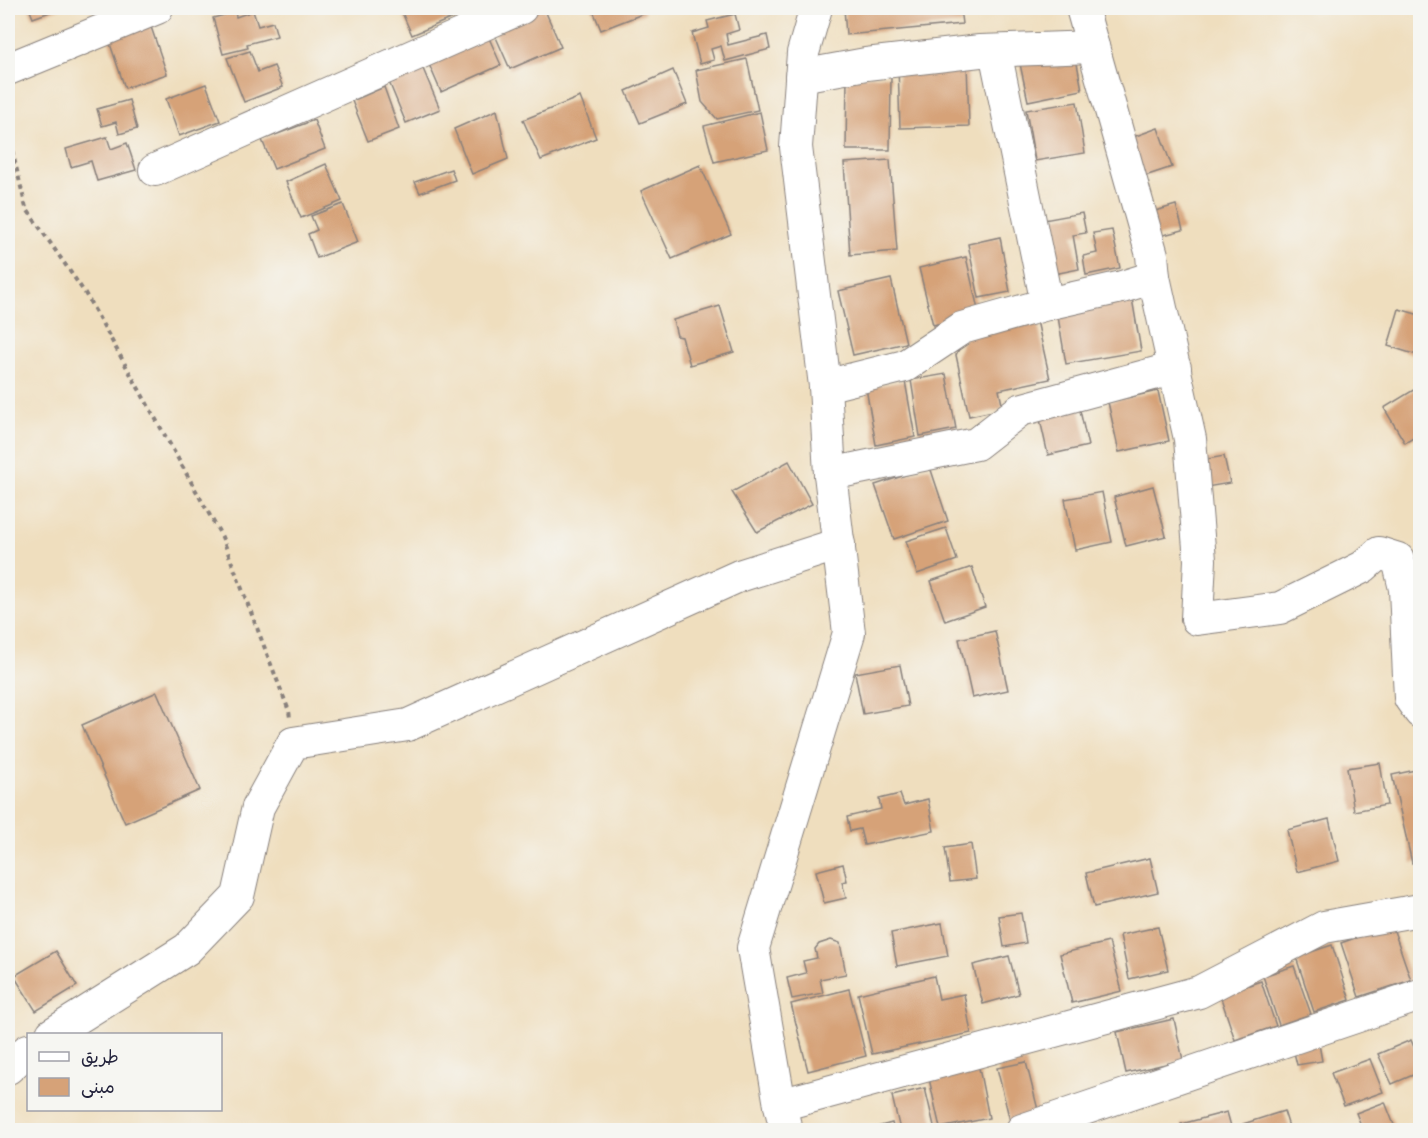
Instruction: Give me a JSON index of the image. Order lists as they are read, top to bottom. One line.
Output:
{"legend":["طريق","مبنى"]}
